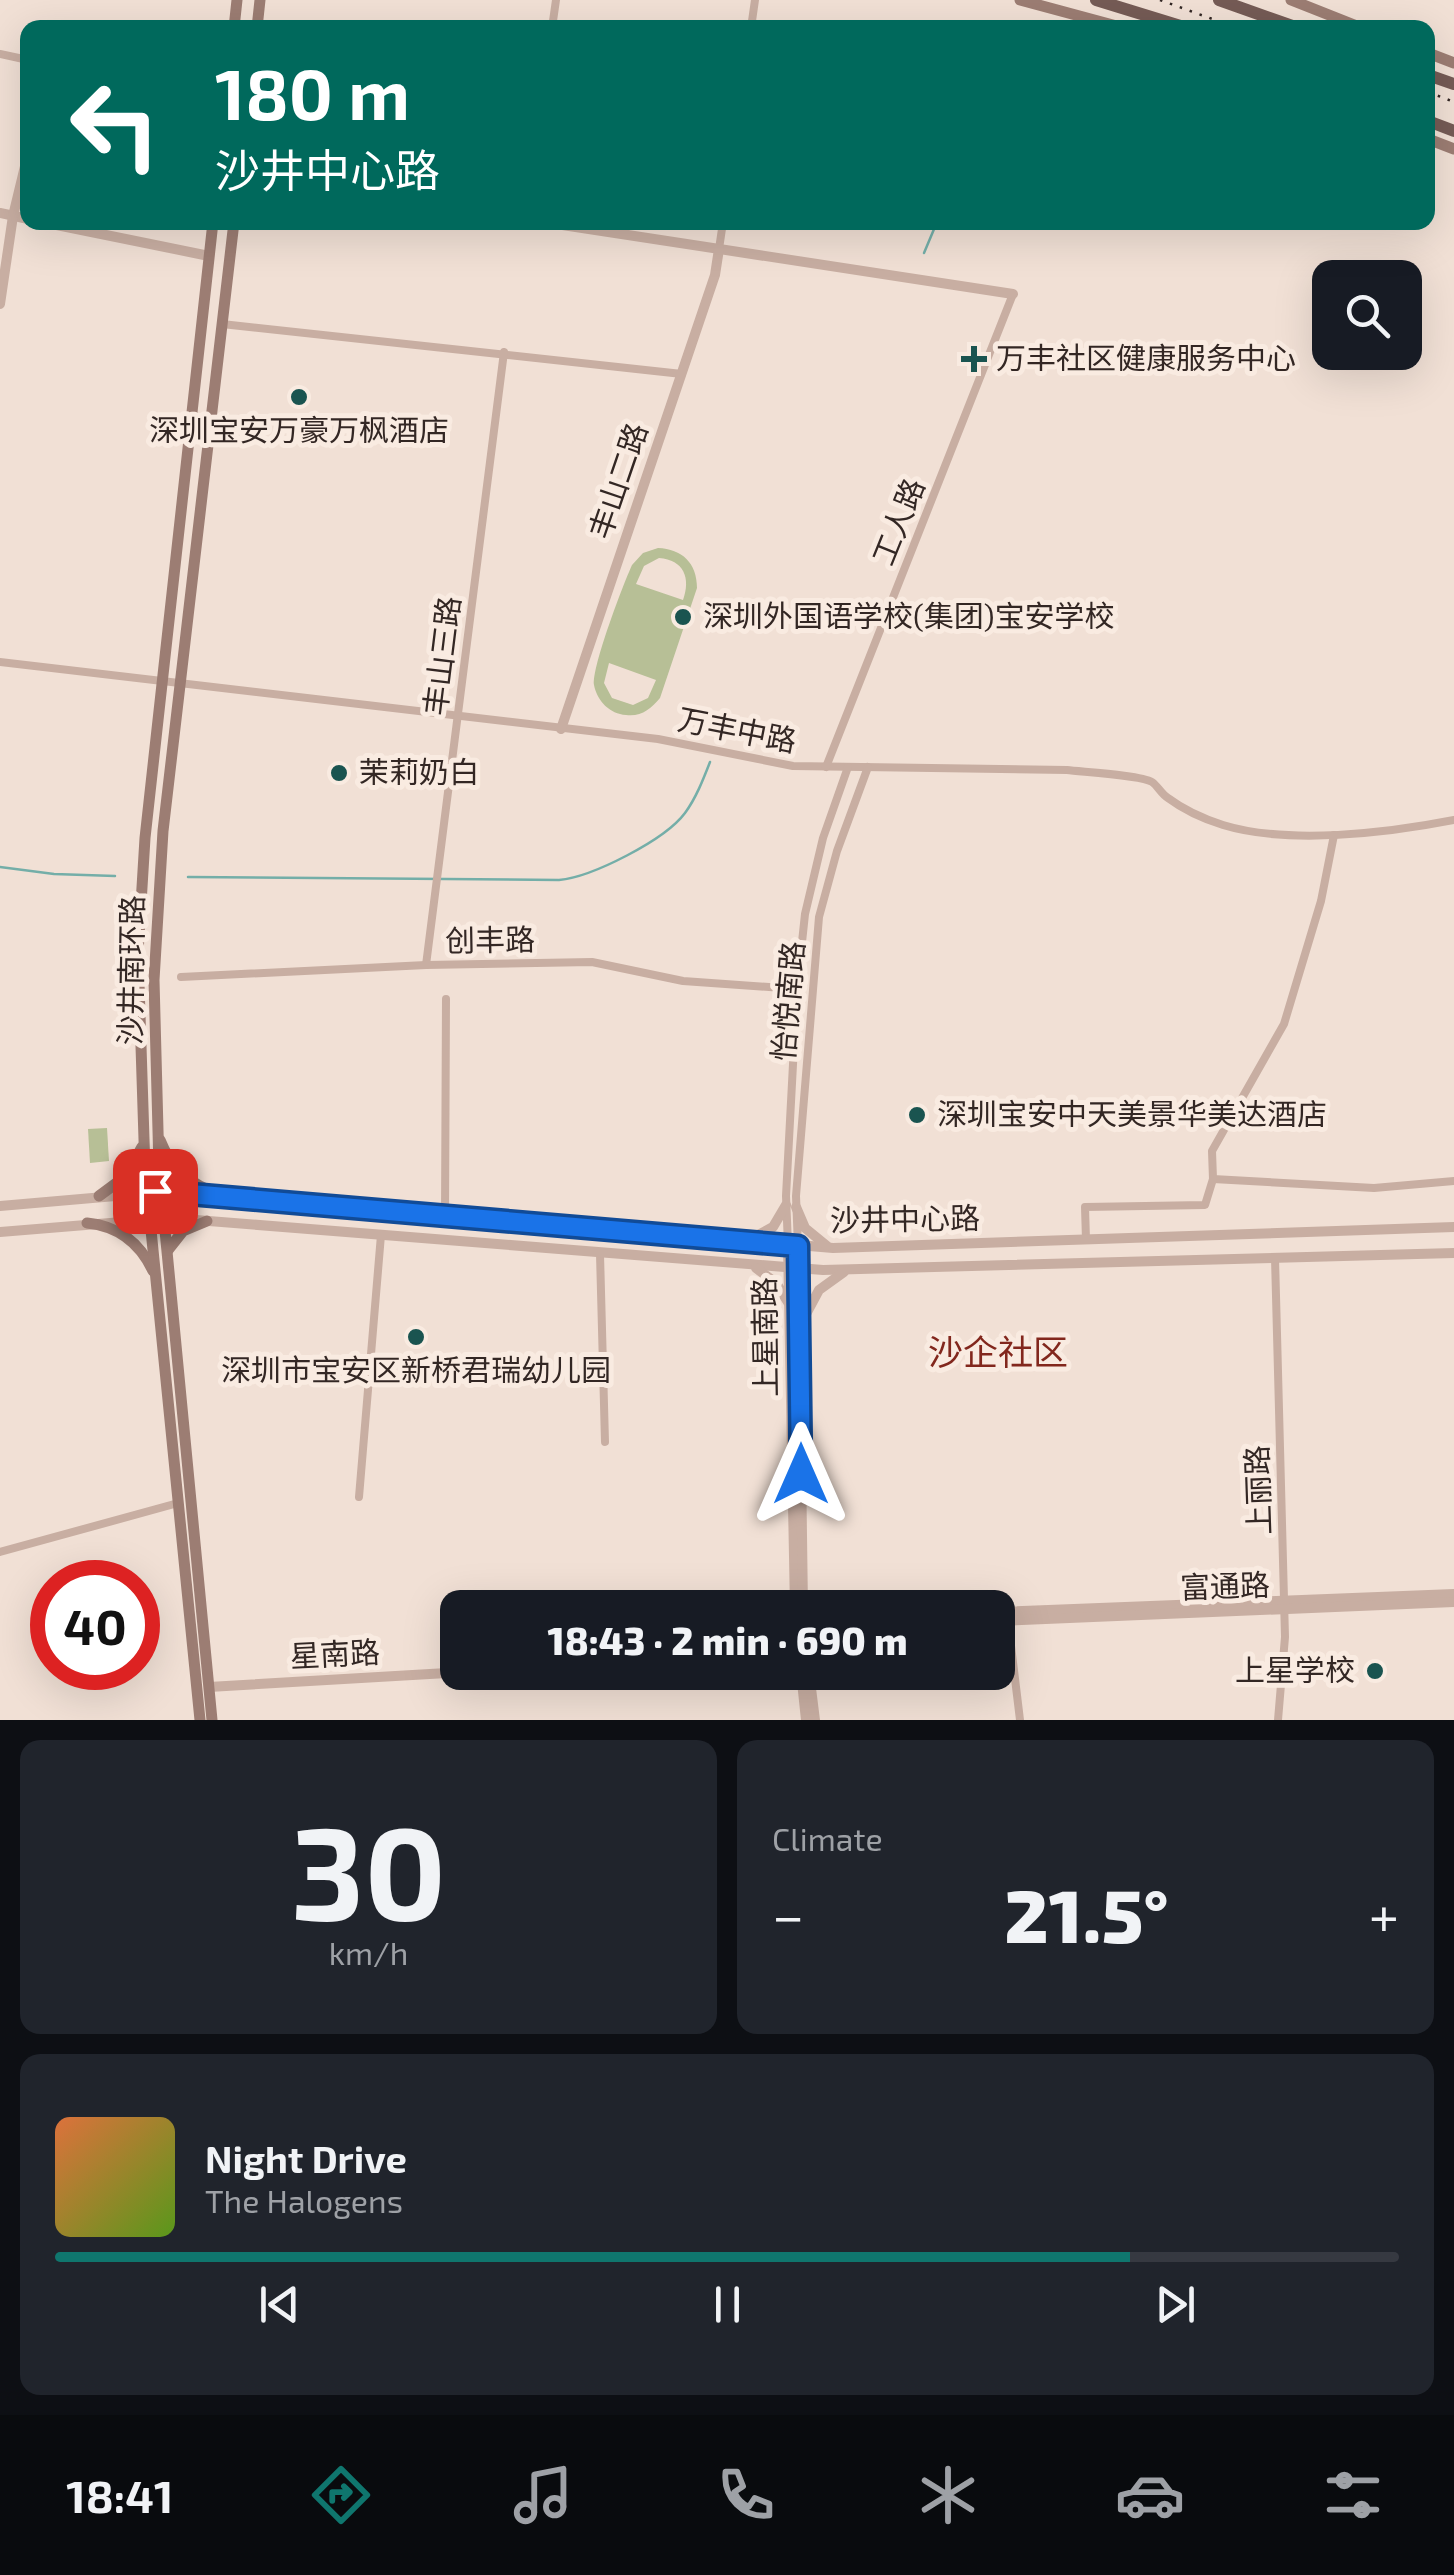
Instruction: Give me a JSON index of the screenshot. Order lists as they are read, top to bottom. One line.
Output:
{"streets":{"main road":["沙井南环路"],"street":["丰山二路","工人路","丰山三路","万丰中路","创丰路","怡悦南路","沙井中心路","上星南路","上丽路","富通路","星南路"]},"crossings":[["丰山二路","万丰中路"],["工人路","万丰中路"],["丰山三路","万丰中路"],["丰山三路","创丰路"],["万丰中路","沙井南环路"],["万丰中路","怡悦南路"],["创丰路","怡悦南路"],["沙井南环路","沙井中心路"],["沙井南环路","星南路"],["怡悦南路","沙井中心路"],["怡悦南路","上星南路"],["沙井中心路","上星南路"],["沙井中心路","上丽路"],["上丽路","富通路"]],"districts":["沙企社区"],"places":{"health":["万丰社区健康服务中心"],"other":["深圳宝安万豪万枫酒店","深圳外国语学校(集团)宝安学校","茉莉奶白","深圳宝安中天美景华美达酒店","深圳市宝安区新桥君瑞幼儿园","上星学校"]},"page":{"turn":["180 m","沙井中心路"],"limit":"40","trip":"18:43 · 2 min · 690 m","tile":[["30","km/h"],"Climate"],"heat":["−","21.5°","+"],"song":["Night Drive","The Halogens"],"tabs":"18:41"}}
